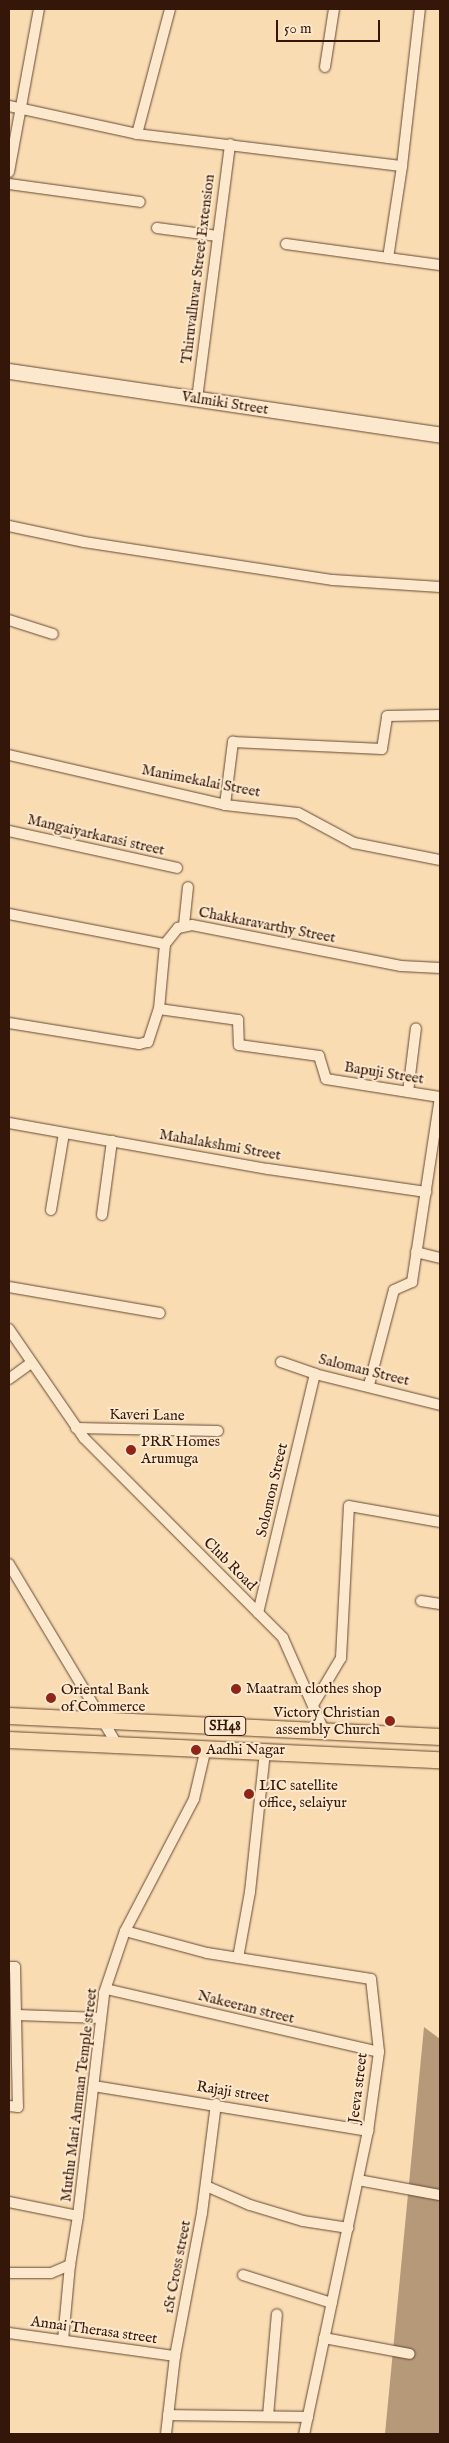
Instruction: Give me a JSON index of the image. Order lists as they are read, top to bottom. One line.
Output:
{"streets":{"main road":["SH48"],"street":["Thiruvalluvar Street Extension","Valmiki Street","Manimekalai Street","Mangaiyarkarasi street","Chakkaravarthy Street","Bapuji Street","Mahalakshmi Street","Saloman Street","Kaveri Lane","Solomon Street","Club Road","Nakeeran street","Jeeva street","Rajaji street","Muthu Mari Amman Temple street","1St Cross street","Annai Therasa street"]},"crossings":[["Thiruvalluvar Street Extension","Valmiki Street"],["Saloman Street","Solomon Street"],["Kaveri Lane","Club Road"],["Solomon Street","Club Road"],["Club Road","SH48"],["SH48","Muthu Mari Amman Temple street"],["Nakeeran street","Jeeva street"],["Nakeeran street","Muthu Mari Amman Temple street"],["Jeeva street","Rajaji street"],["Jeeva street","Muthu Mari Amman Temple street"],["Rajaji street","Muthu Mari Amman Temple street"],["Rajaji street","1St Cross street"],["1St Cross street","Annai Therasa street"]],"places":["PRR Homes Arumuga","Maatram clothes shop","Oriental Bank of Commerce","Victory Christian assembly Church","Aadhi Nagar","LIC satellite office, selaiyur"],"scale_bar":"50 m"}
